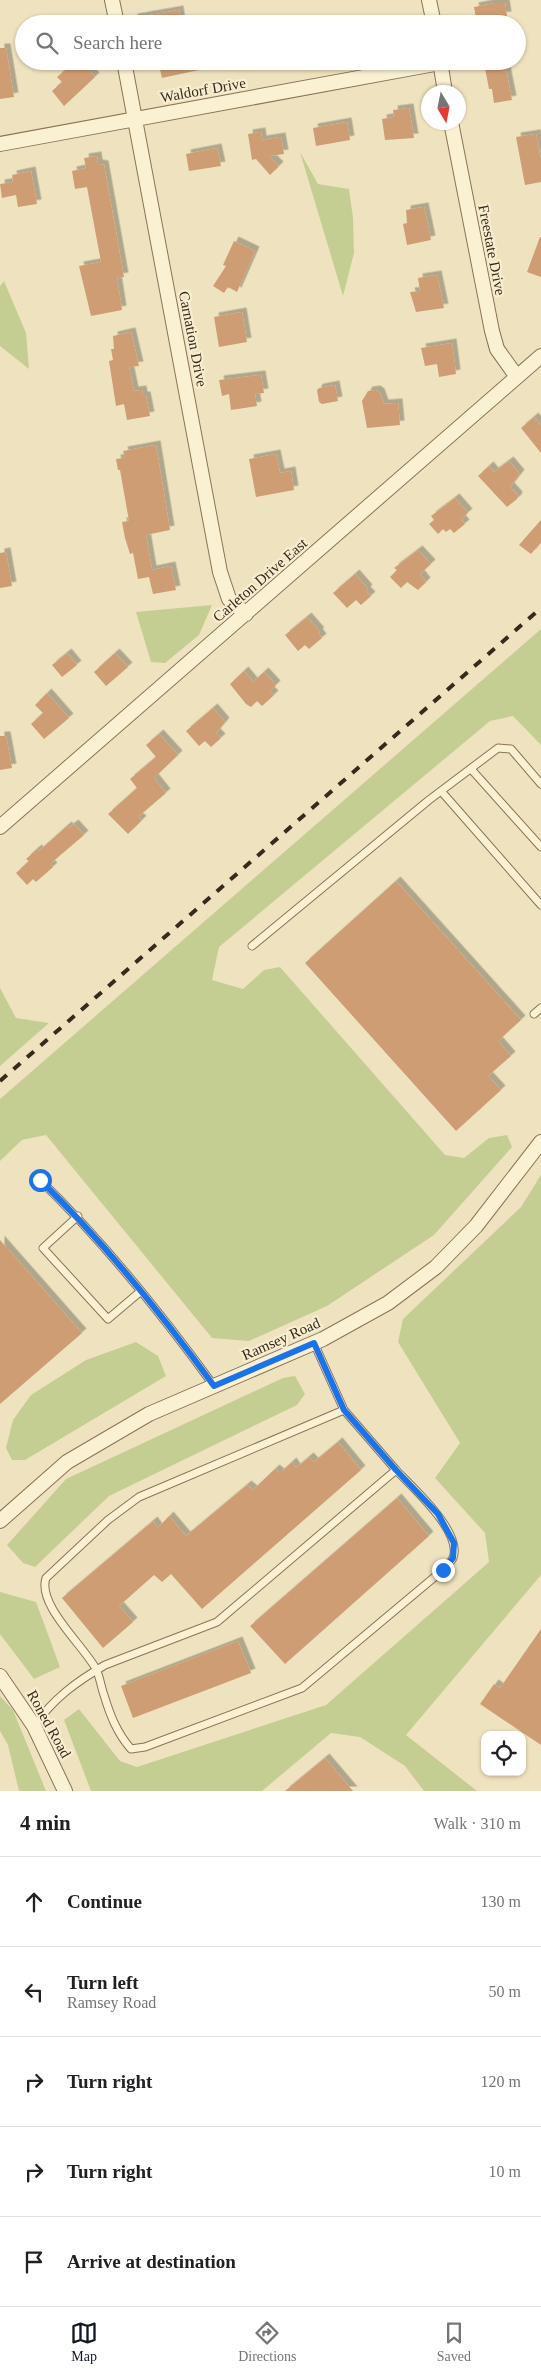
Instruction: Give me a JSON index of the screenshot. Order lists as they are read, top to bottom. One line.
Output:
{"streets":{"street":["Waldorf Drive","Freestate Drive","Carnation Drive","Carleton Drive East","Ramsey Road","Roned Road"]},"crossings":[["Waldorf Drive","Carnation Drive"],["Freestate Drive","Carleton Drive East"],["Carnation Drive","Carleton Drive East"]],"north":"bottom","page":{"search":"Search here","heading":["4 min","Walk · 310 m"],"list":[["Continue","130 m"],["Turn left","Ramsey Road","50 m"],["Turn right","120 m"],["Turn right","10 m"],"Arrive at destination"],"nav":["Map","Directions","Saved"]}}
